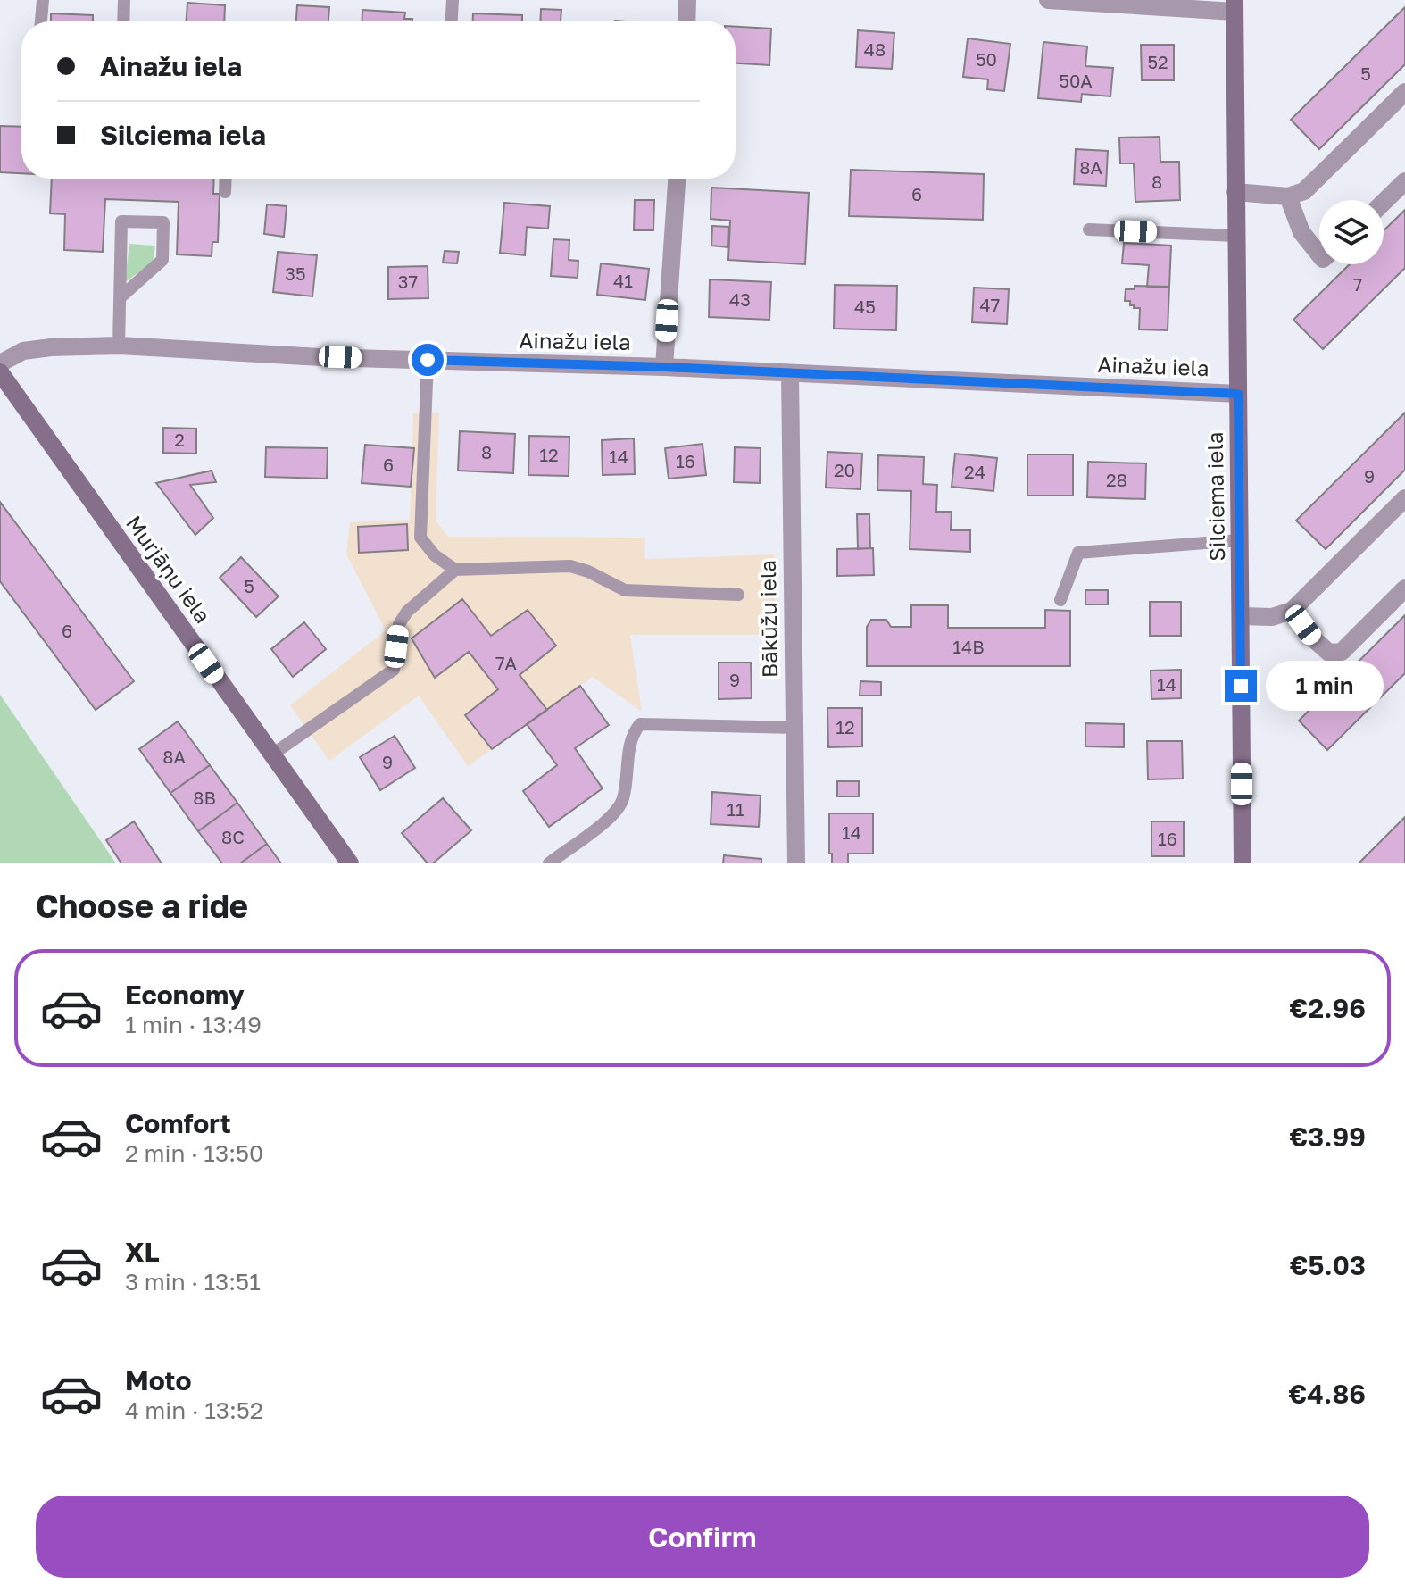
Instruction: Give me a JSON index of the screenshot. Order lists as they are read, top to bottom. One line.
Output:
{"streets":{"street":["Ainažu iela","Silciema iela","Murjāņu iela","Bākūžu iela"]},"crossings":[["Ainažu iela","Silciema iela"],["Ainažu iela","Bākūžu iela"]],"house_numbers":["48","50","52","5","50A","8A","8","6","35","41","37","7","43","47","45","2","8","12","14","16","6","20","24","9","28","5","6","14B","7A","9","14","12","8A","9","8B","11","14","8C","16"],"page":{"banner":["Ainažu iela","Silciema iela"],"bubble":"1 min","heading":"Choose a ride","list":[{"name":"Economy","note":"1 min · 13:49","value":"€2.96"},{"name":"Comfort","note":"2 min · 13:50","value":"€3.99"},{"name":"XL","note":"3 min · 13:51","value":"€5.03"},{"name":"Moto","note":"4 min · 13:52","value":"€4.86"}],"buttons":"Confirm"}}
